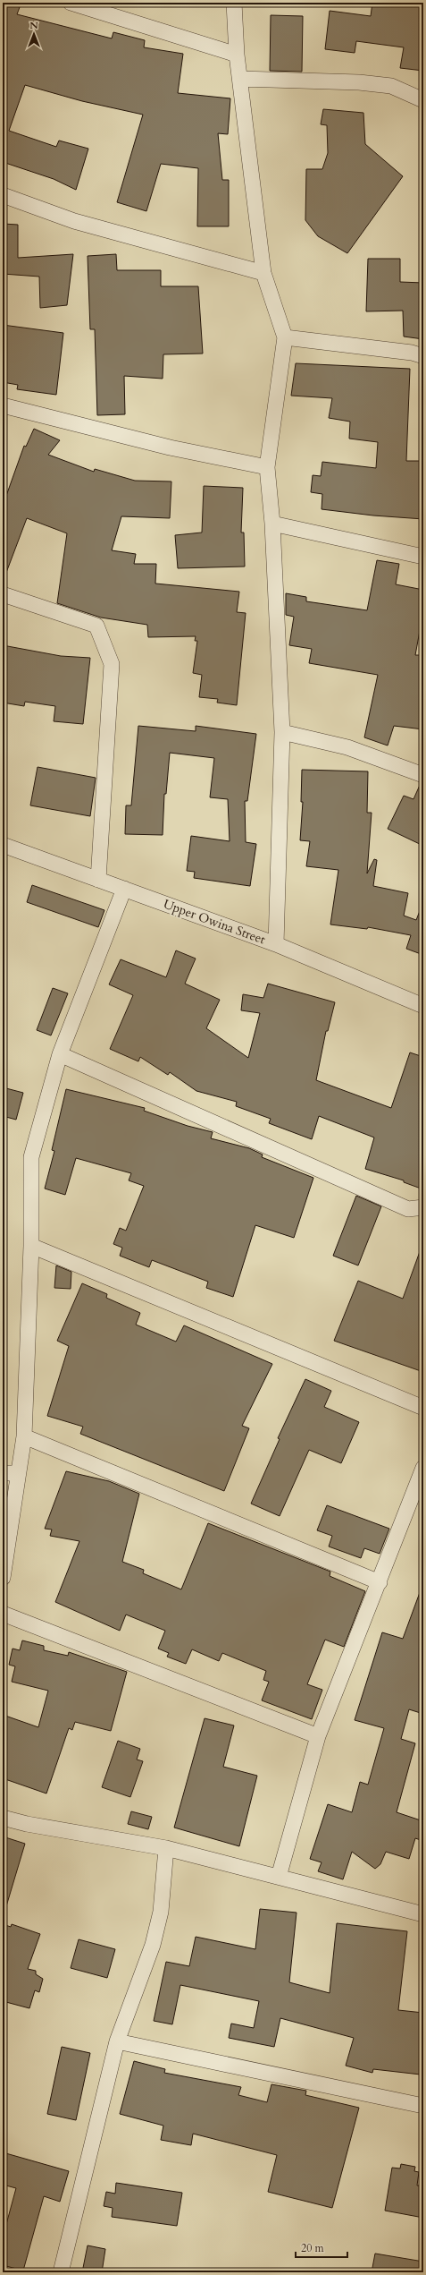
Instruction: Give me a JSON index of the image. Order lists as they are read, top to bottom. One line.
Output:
{"streets":{"street":["Upper Owina Street"]},"scale_bar":"20 m","north":"top"}
